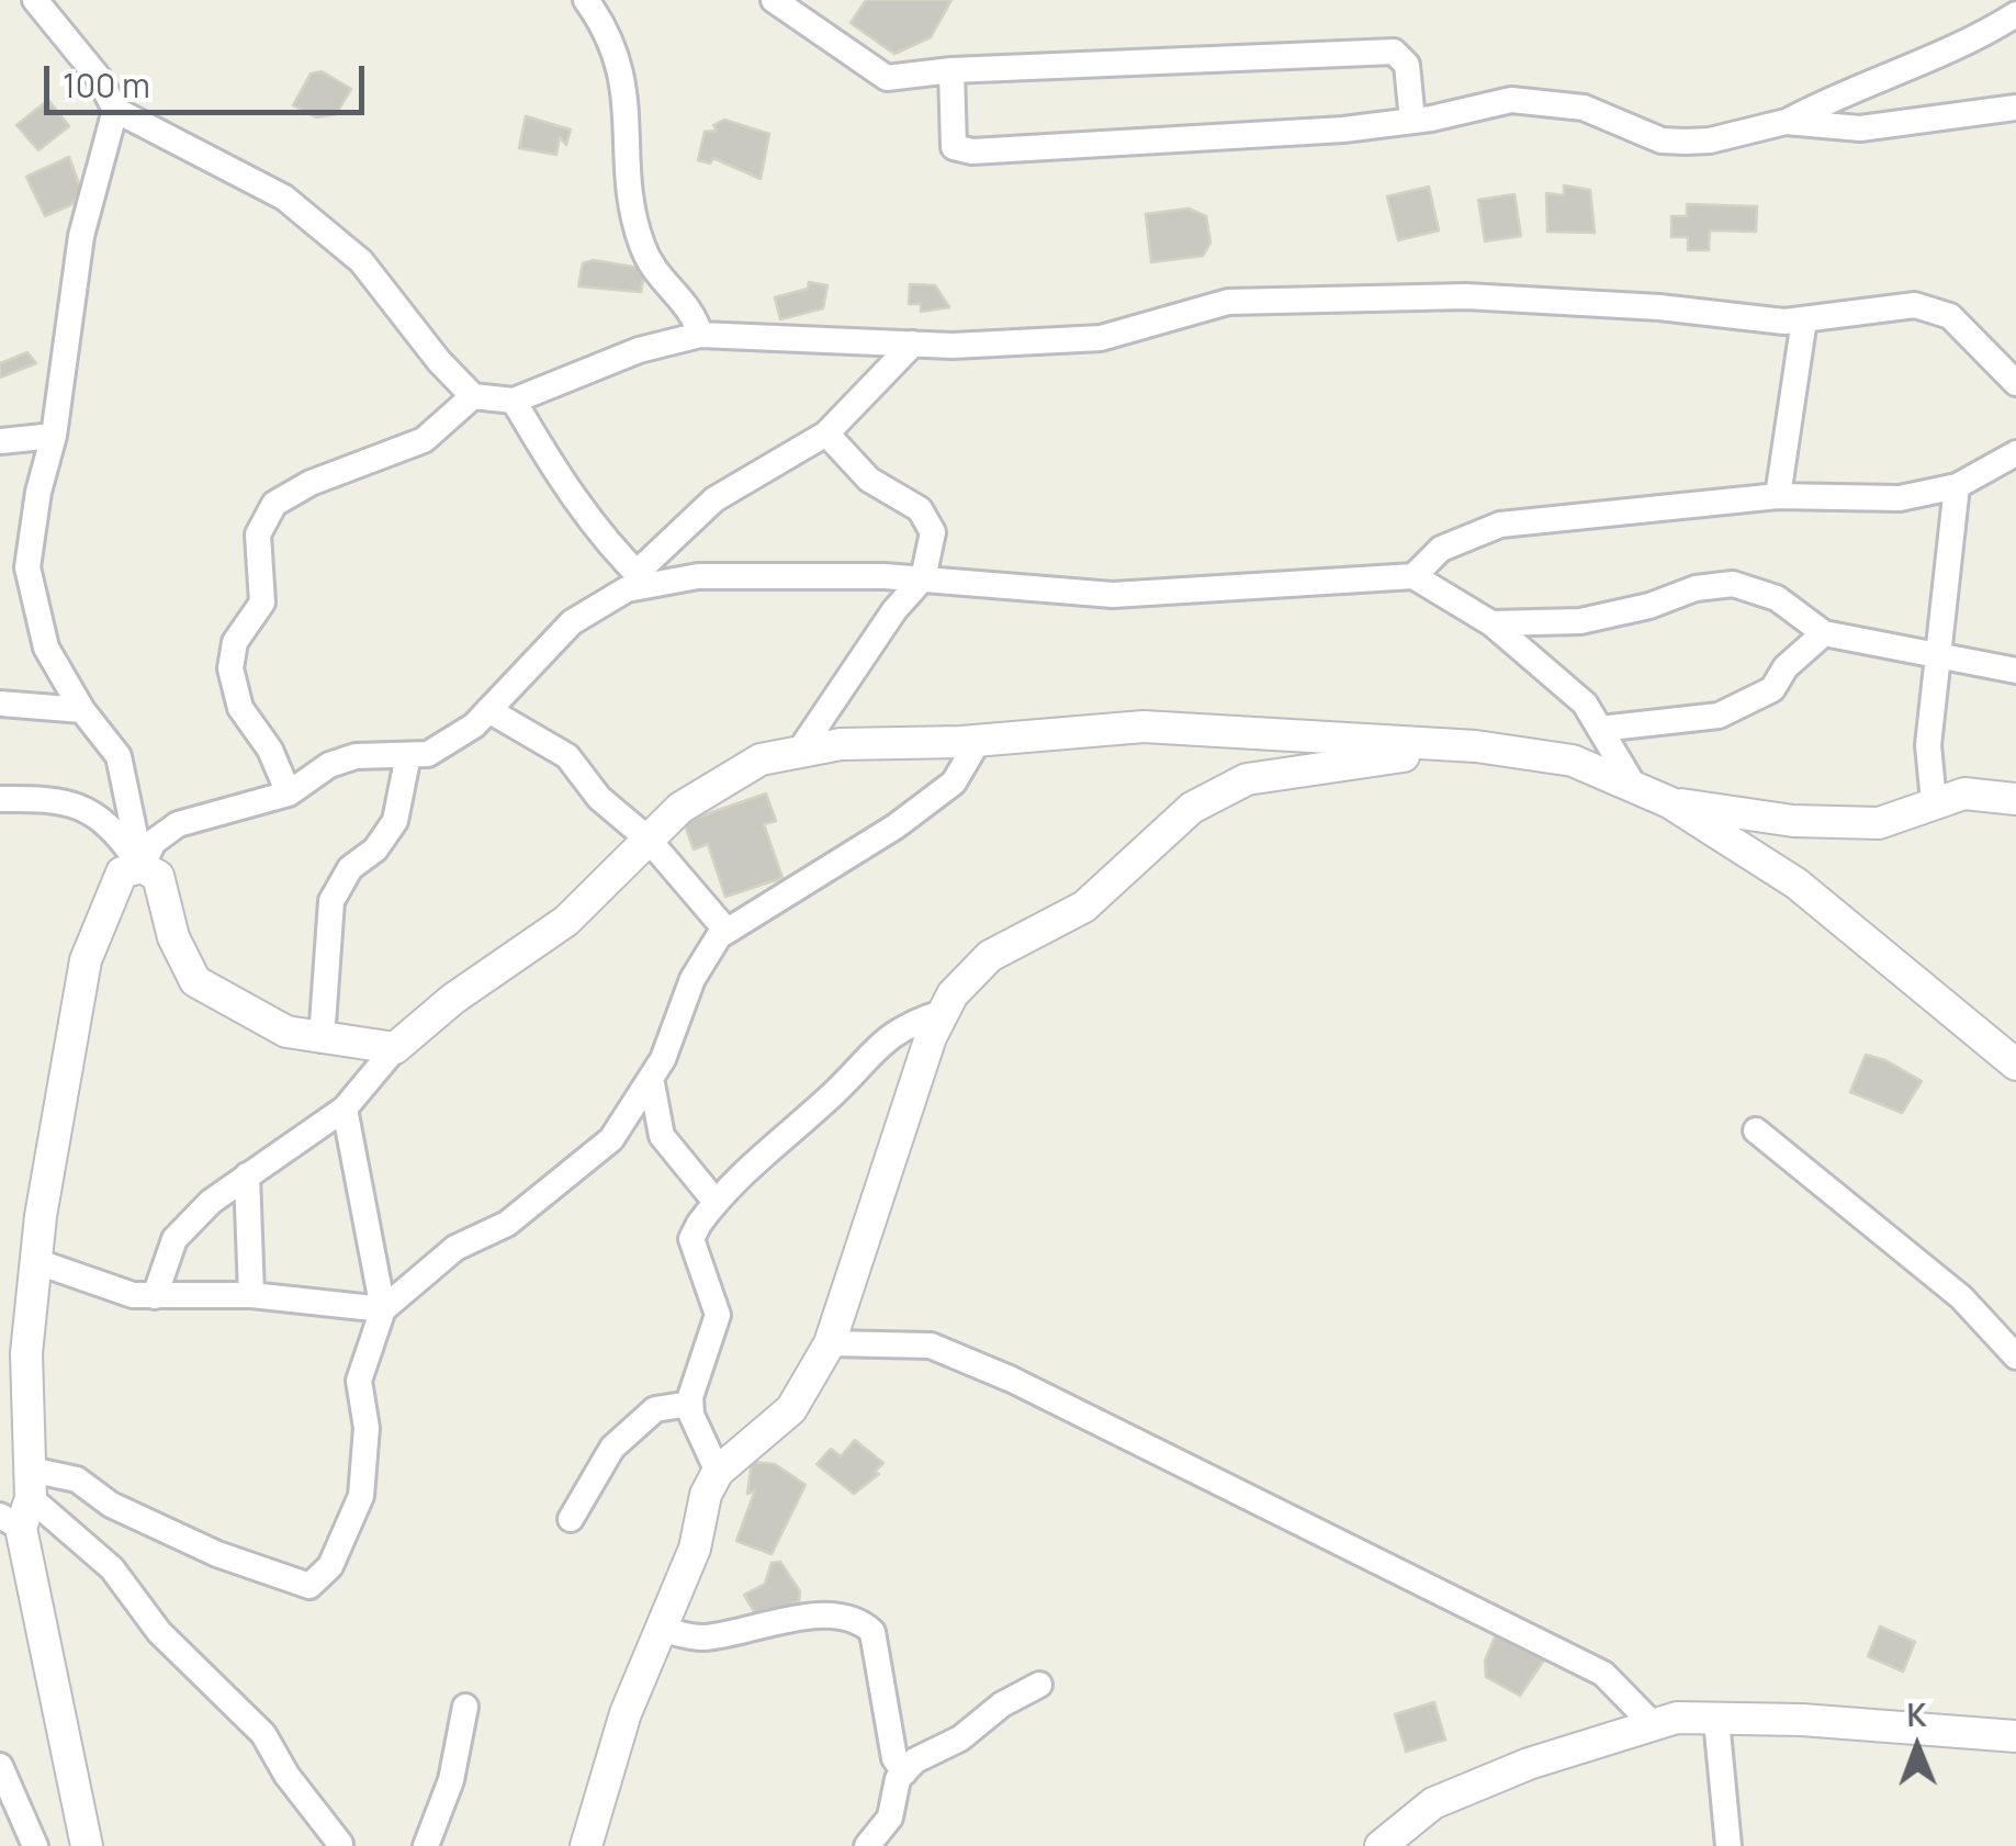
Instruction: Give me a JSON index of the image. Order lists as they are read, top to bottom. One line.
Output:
{"scale_bar":"100 m","north":"top"}
